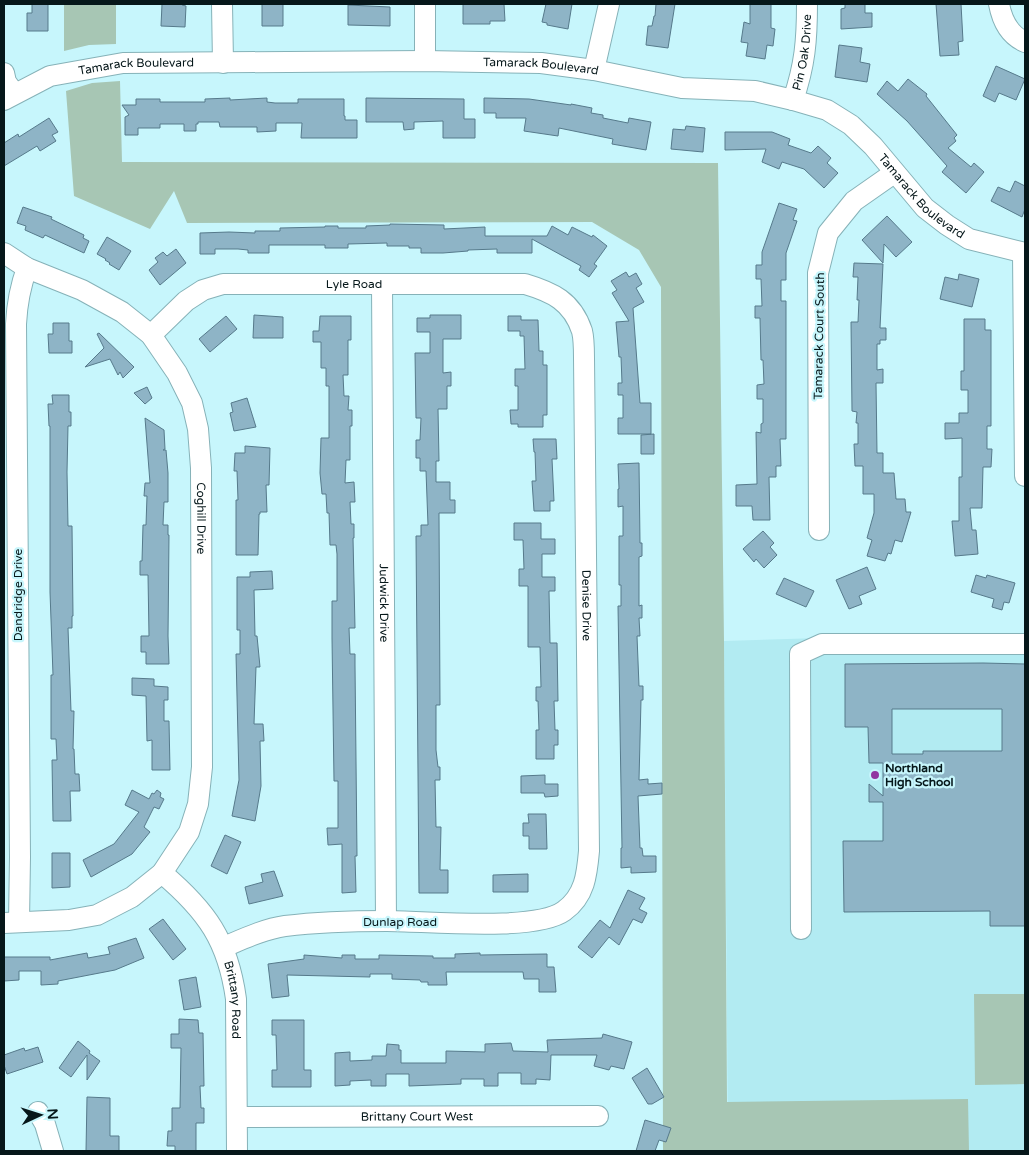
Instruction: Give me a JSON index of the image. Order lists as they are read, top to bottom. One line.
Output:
{"streets":{"street":["Pin Oak Drive","Tamarack Boulevard","Lyle Road","Tamarack Court South","Coghill Drive","Dandridge Drive","Judwick Drive","Denise Drive","Dunlap Road","Brittany Road","Brittany Court West"]},"crossings":[["Pin Oak Drive","Tamarack Boulevard"],["Tamarack Boulevard","Tamarack Court South"],["Lyle Road","Coghill Drive"],["Lyle Road","Judwick Drive"],["Lyle Road","Denise Drive"],["Coghill Drive","Dandridge Drive"],["Coghill Drive","Brittany Road"],["Judwick Drive","Dunlap Road"],["Denise Drive","Dunlap Road"],["Dunlap Road","Brittany Road"],["Brittany Road","Brittany Court West"]],"places":["Northland High School"],"north":"right"}
